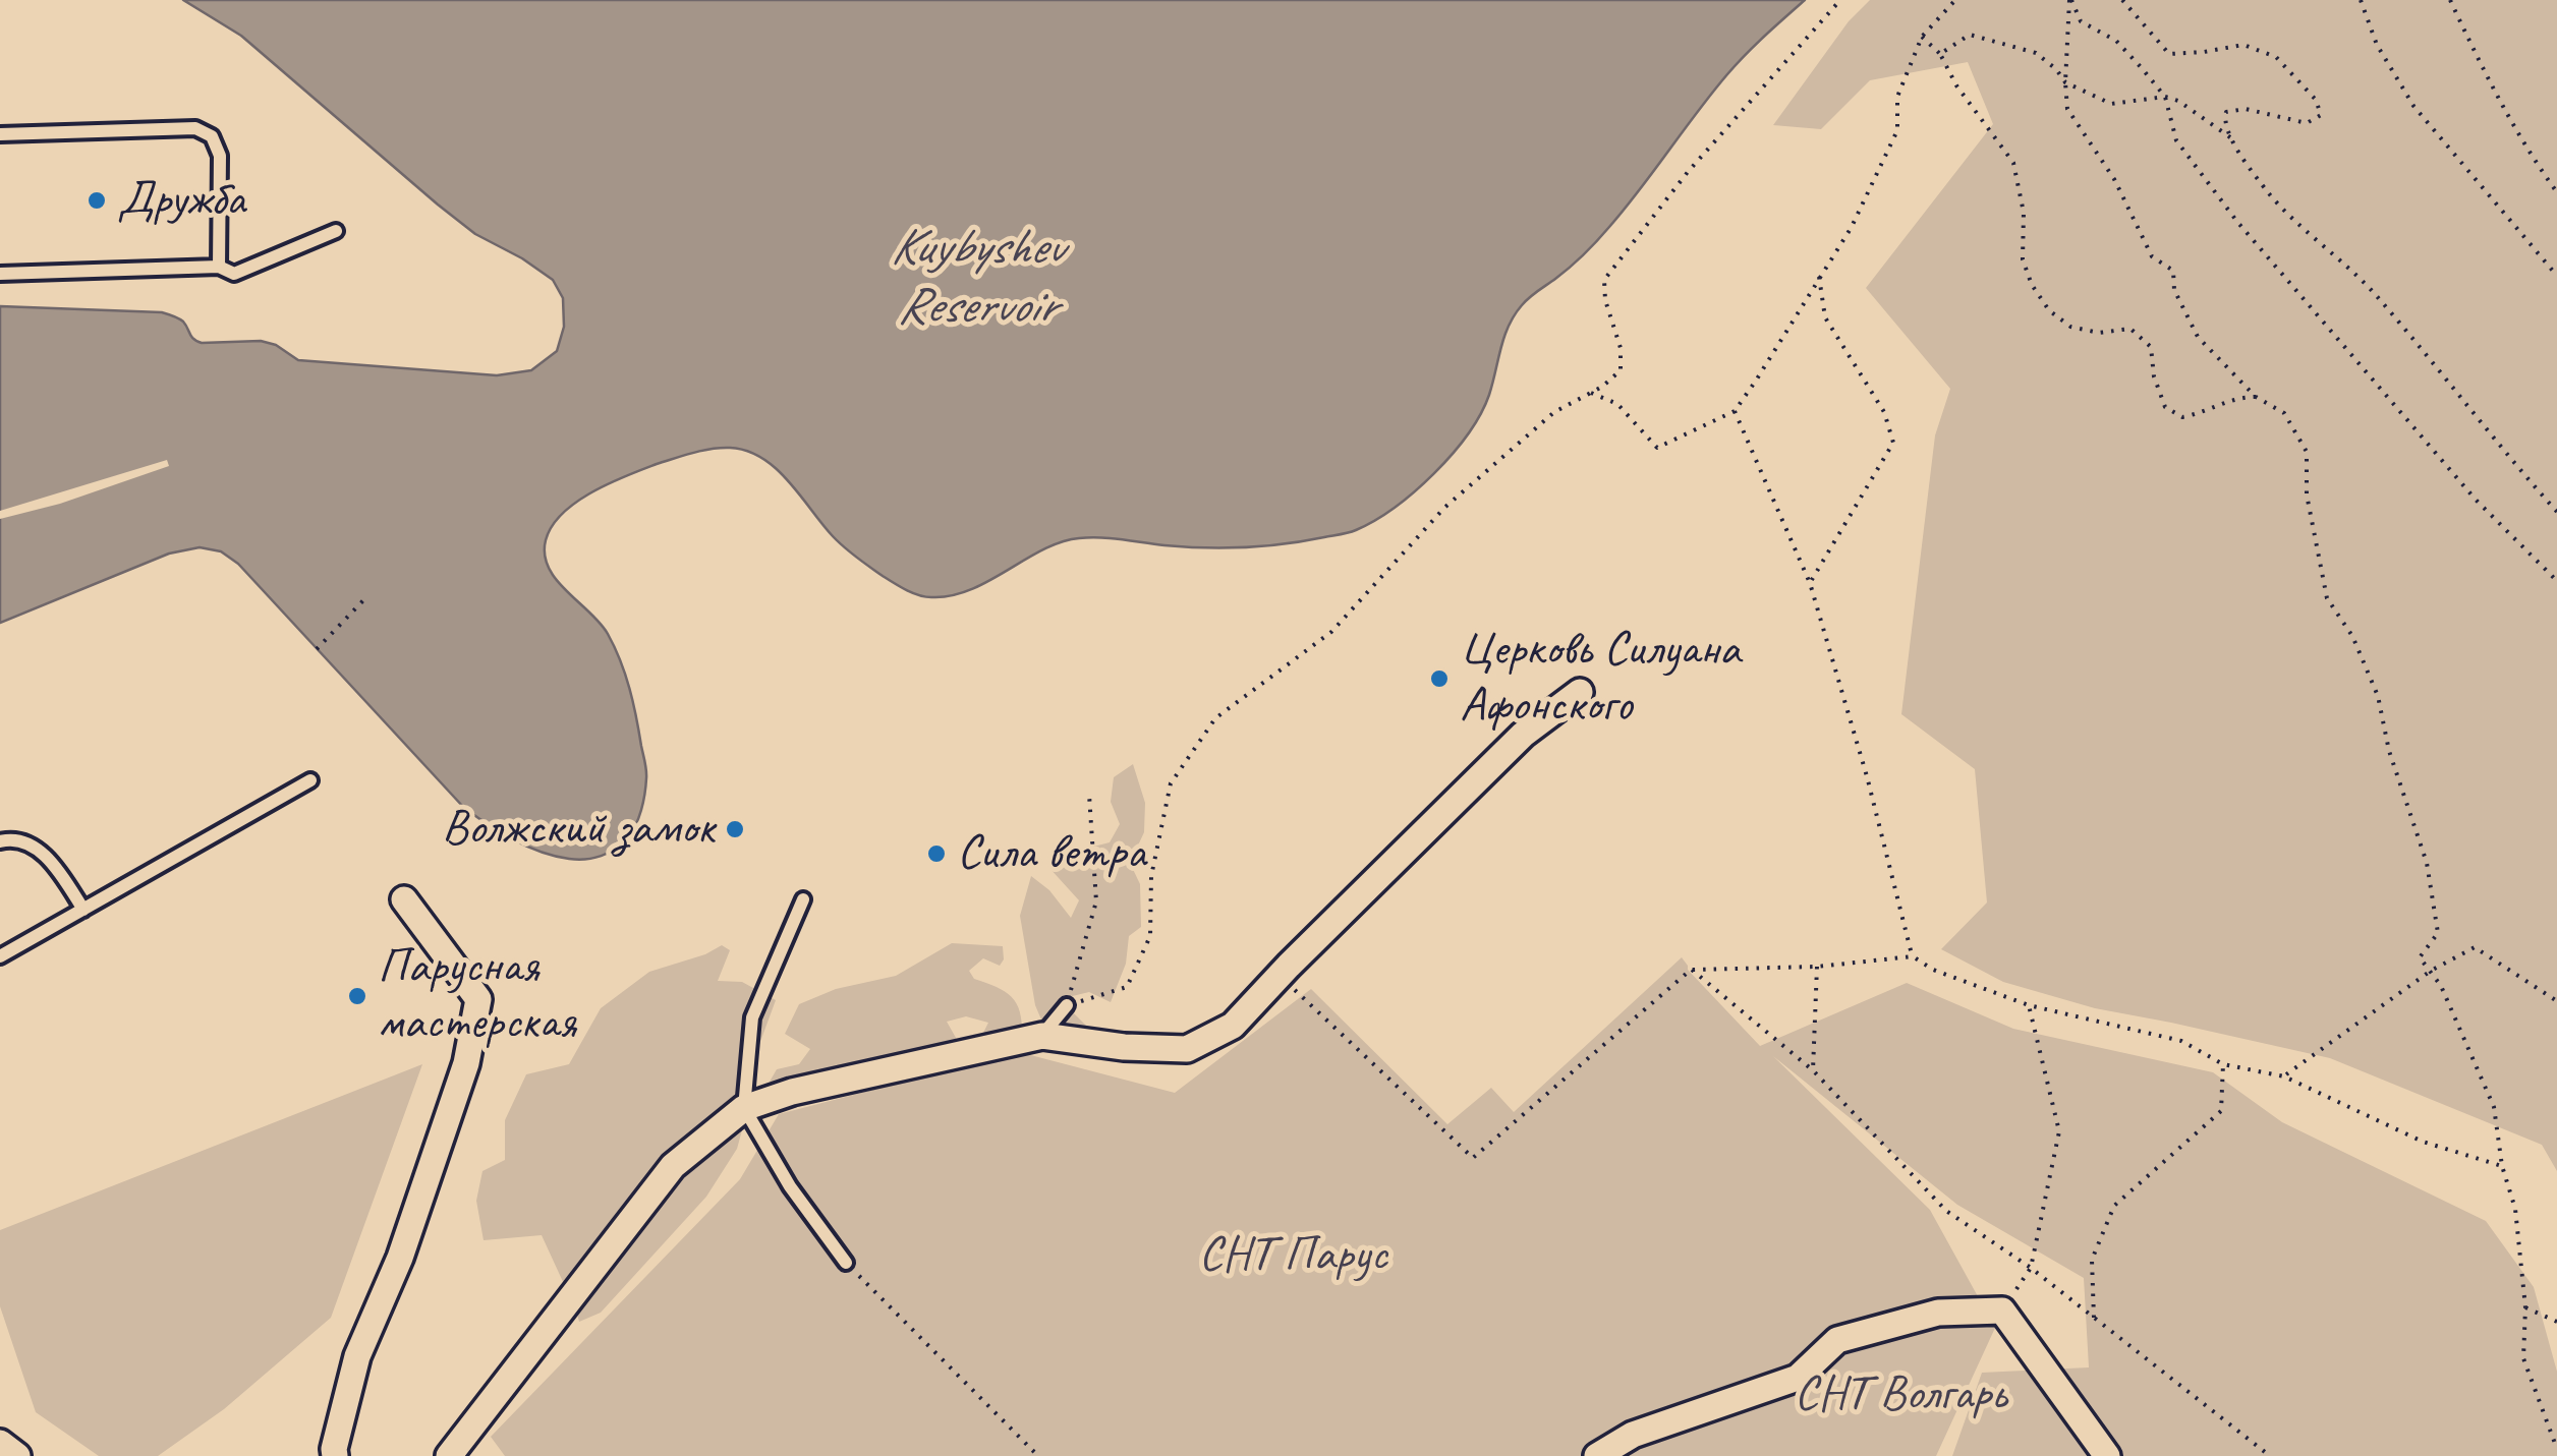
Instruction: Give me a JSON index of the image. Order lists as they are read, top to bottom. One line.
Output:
{"water":["Kuybyshev Reservoir"],"parks":["СНТ Парус","СНТ Волгарь"],"places":["Дружба","Церковь Силуана Афонского","Волжский замок","Сила ветра","Парусная мастерская"]}
